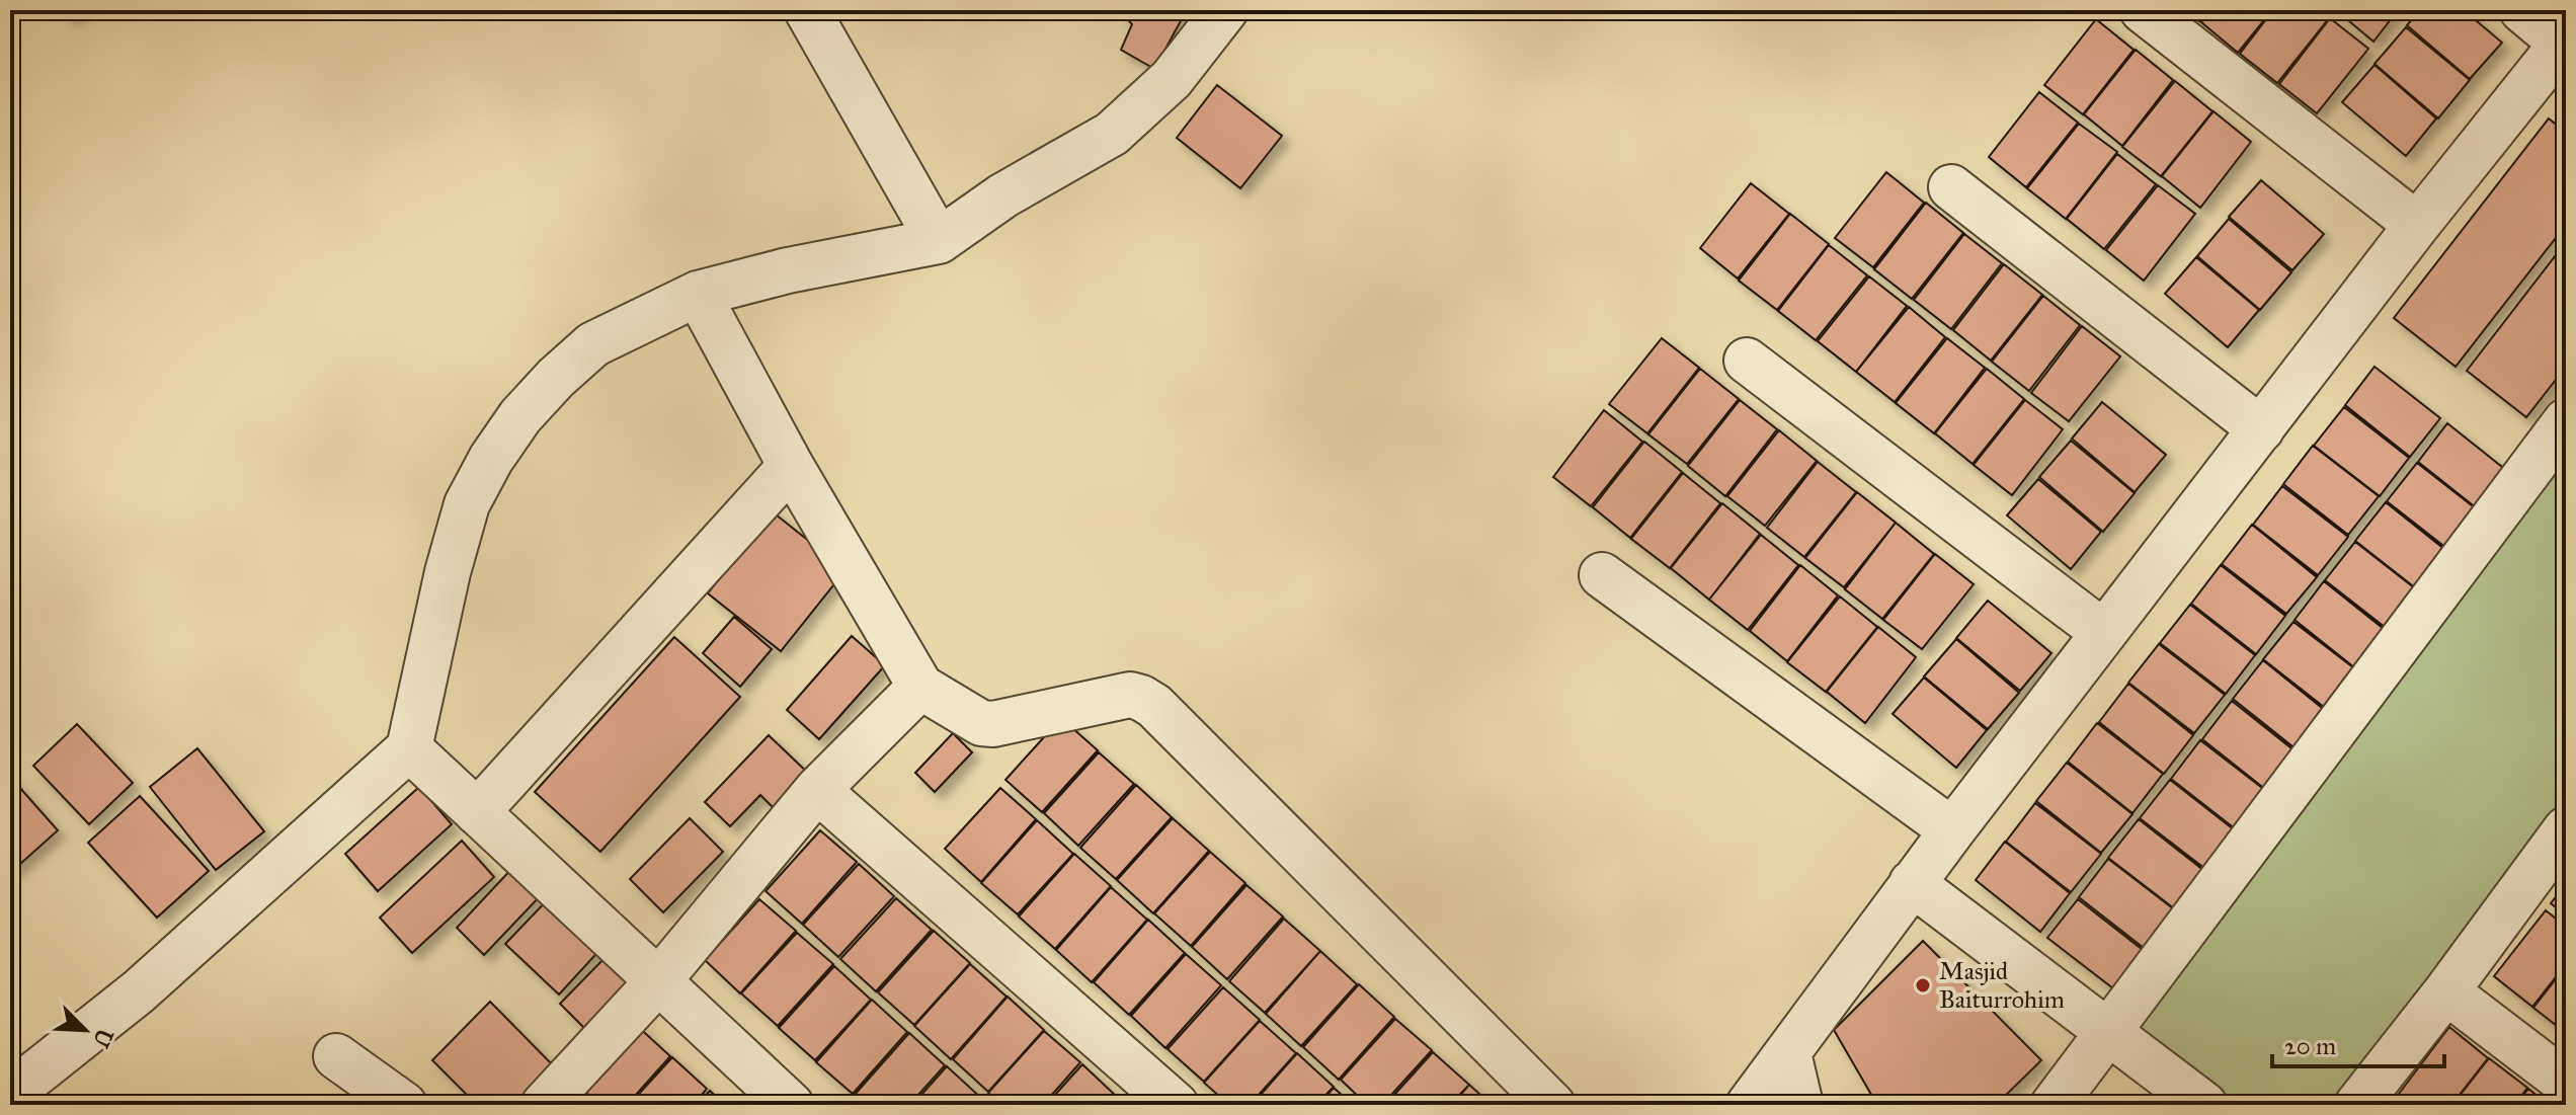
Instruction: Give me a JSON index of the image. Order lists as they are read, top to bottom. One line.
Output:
{"places":["Masjid Baiturrohim"],"scale_bar":"20 m","north":"bottom right"}
